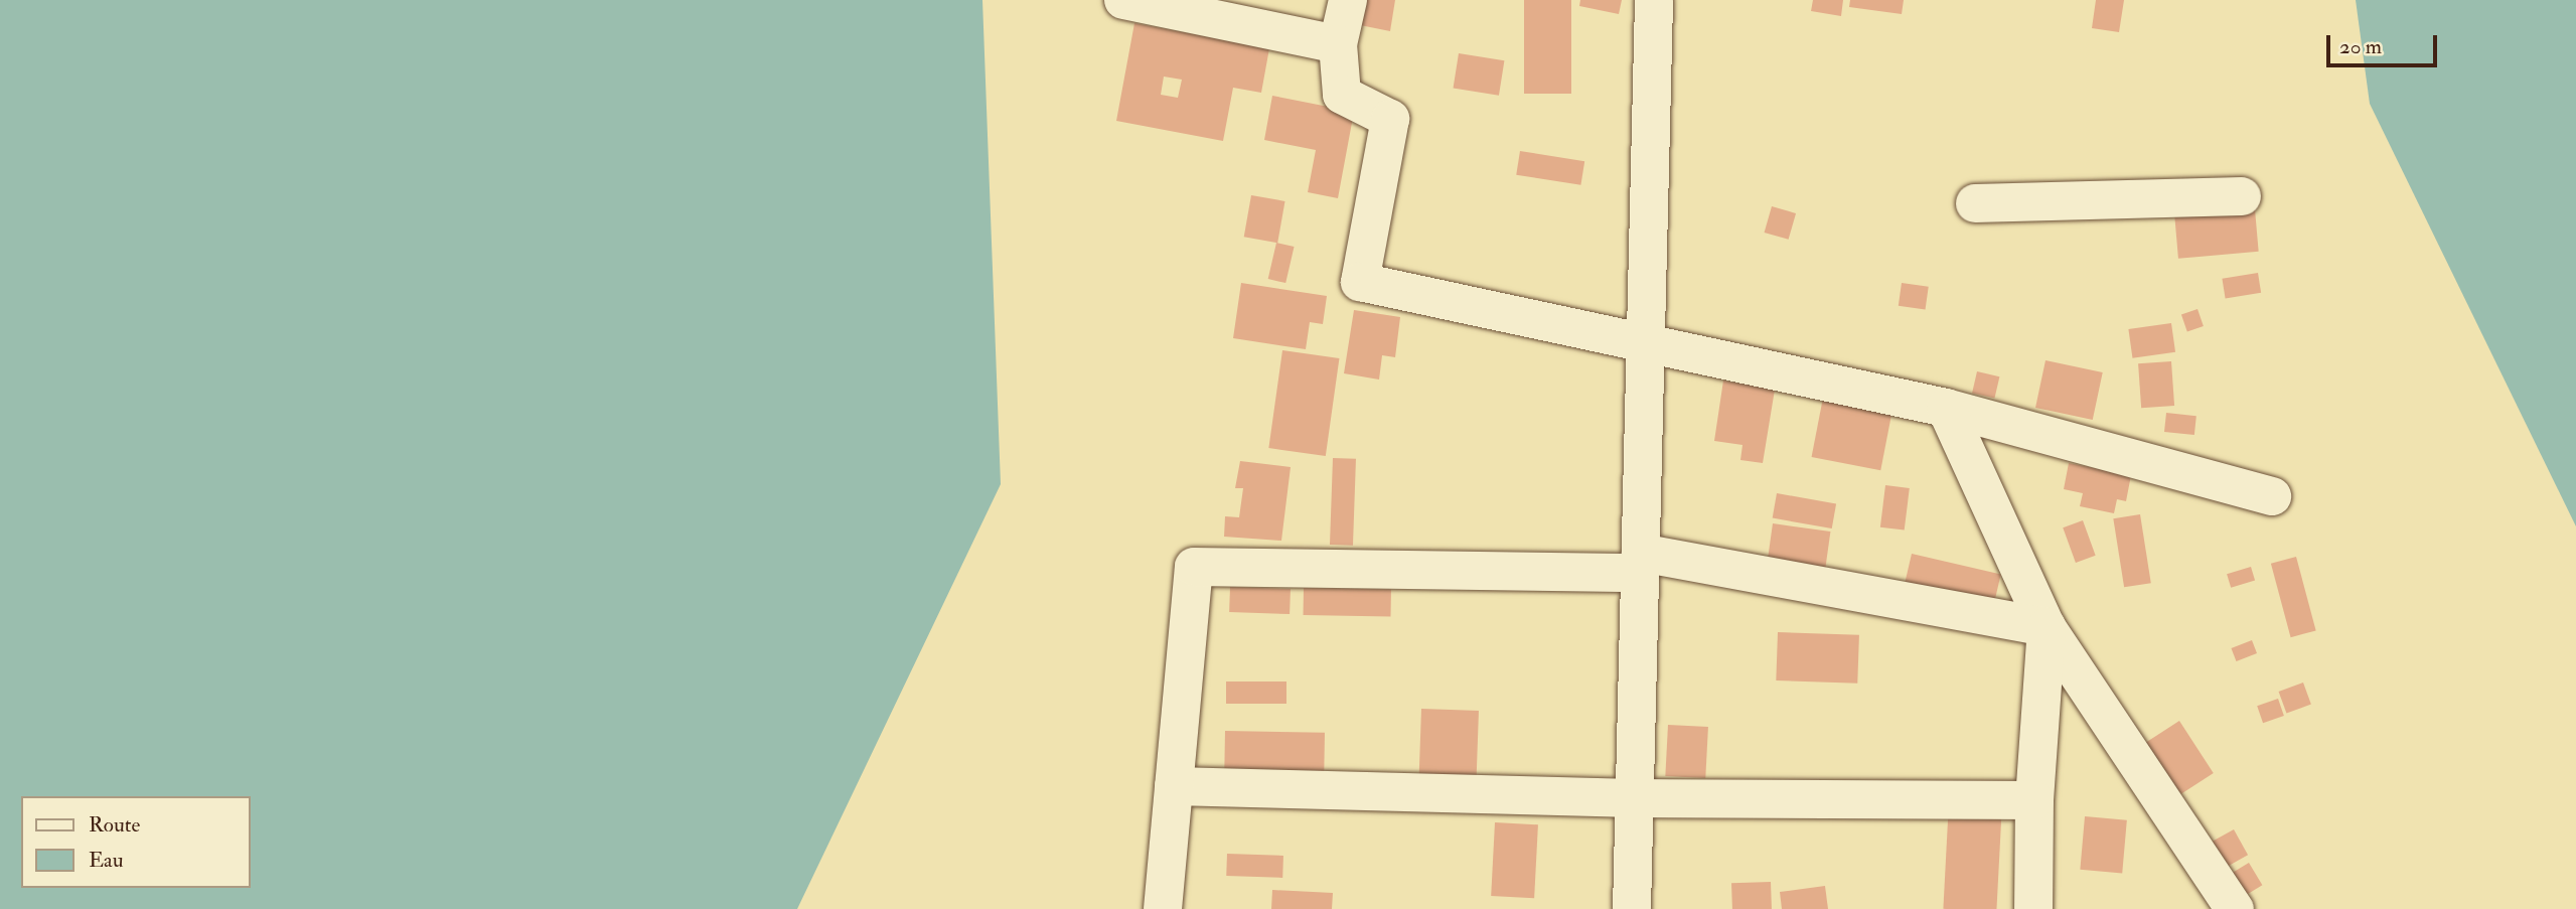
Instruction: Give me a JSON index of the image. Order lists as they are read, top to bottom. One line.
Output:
{"legend":["Route","Eau"],"scale_bar":"20 m"}
